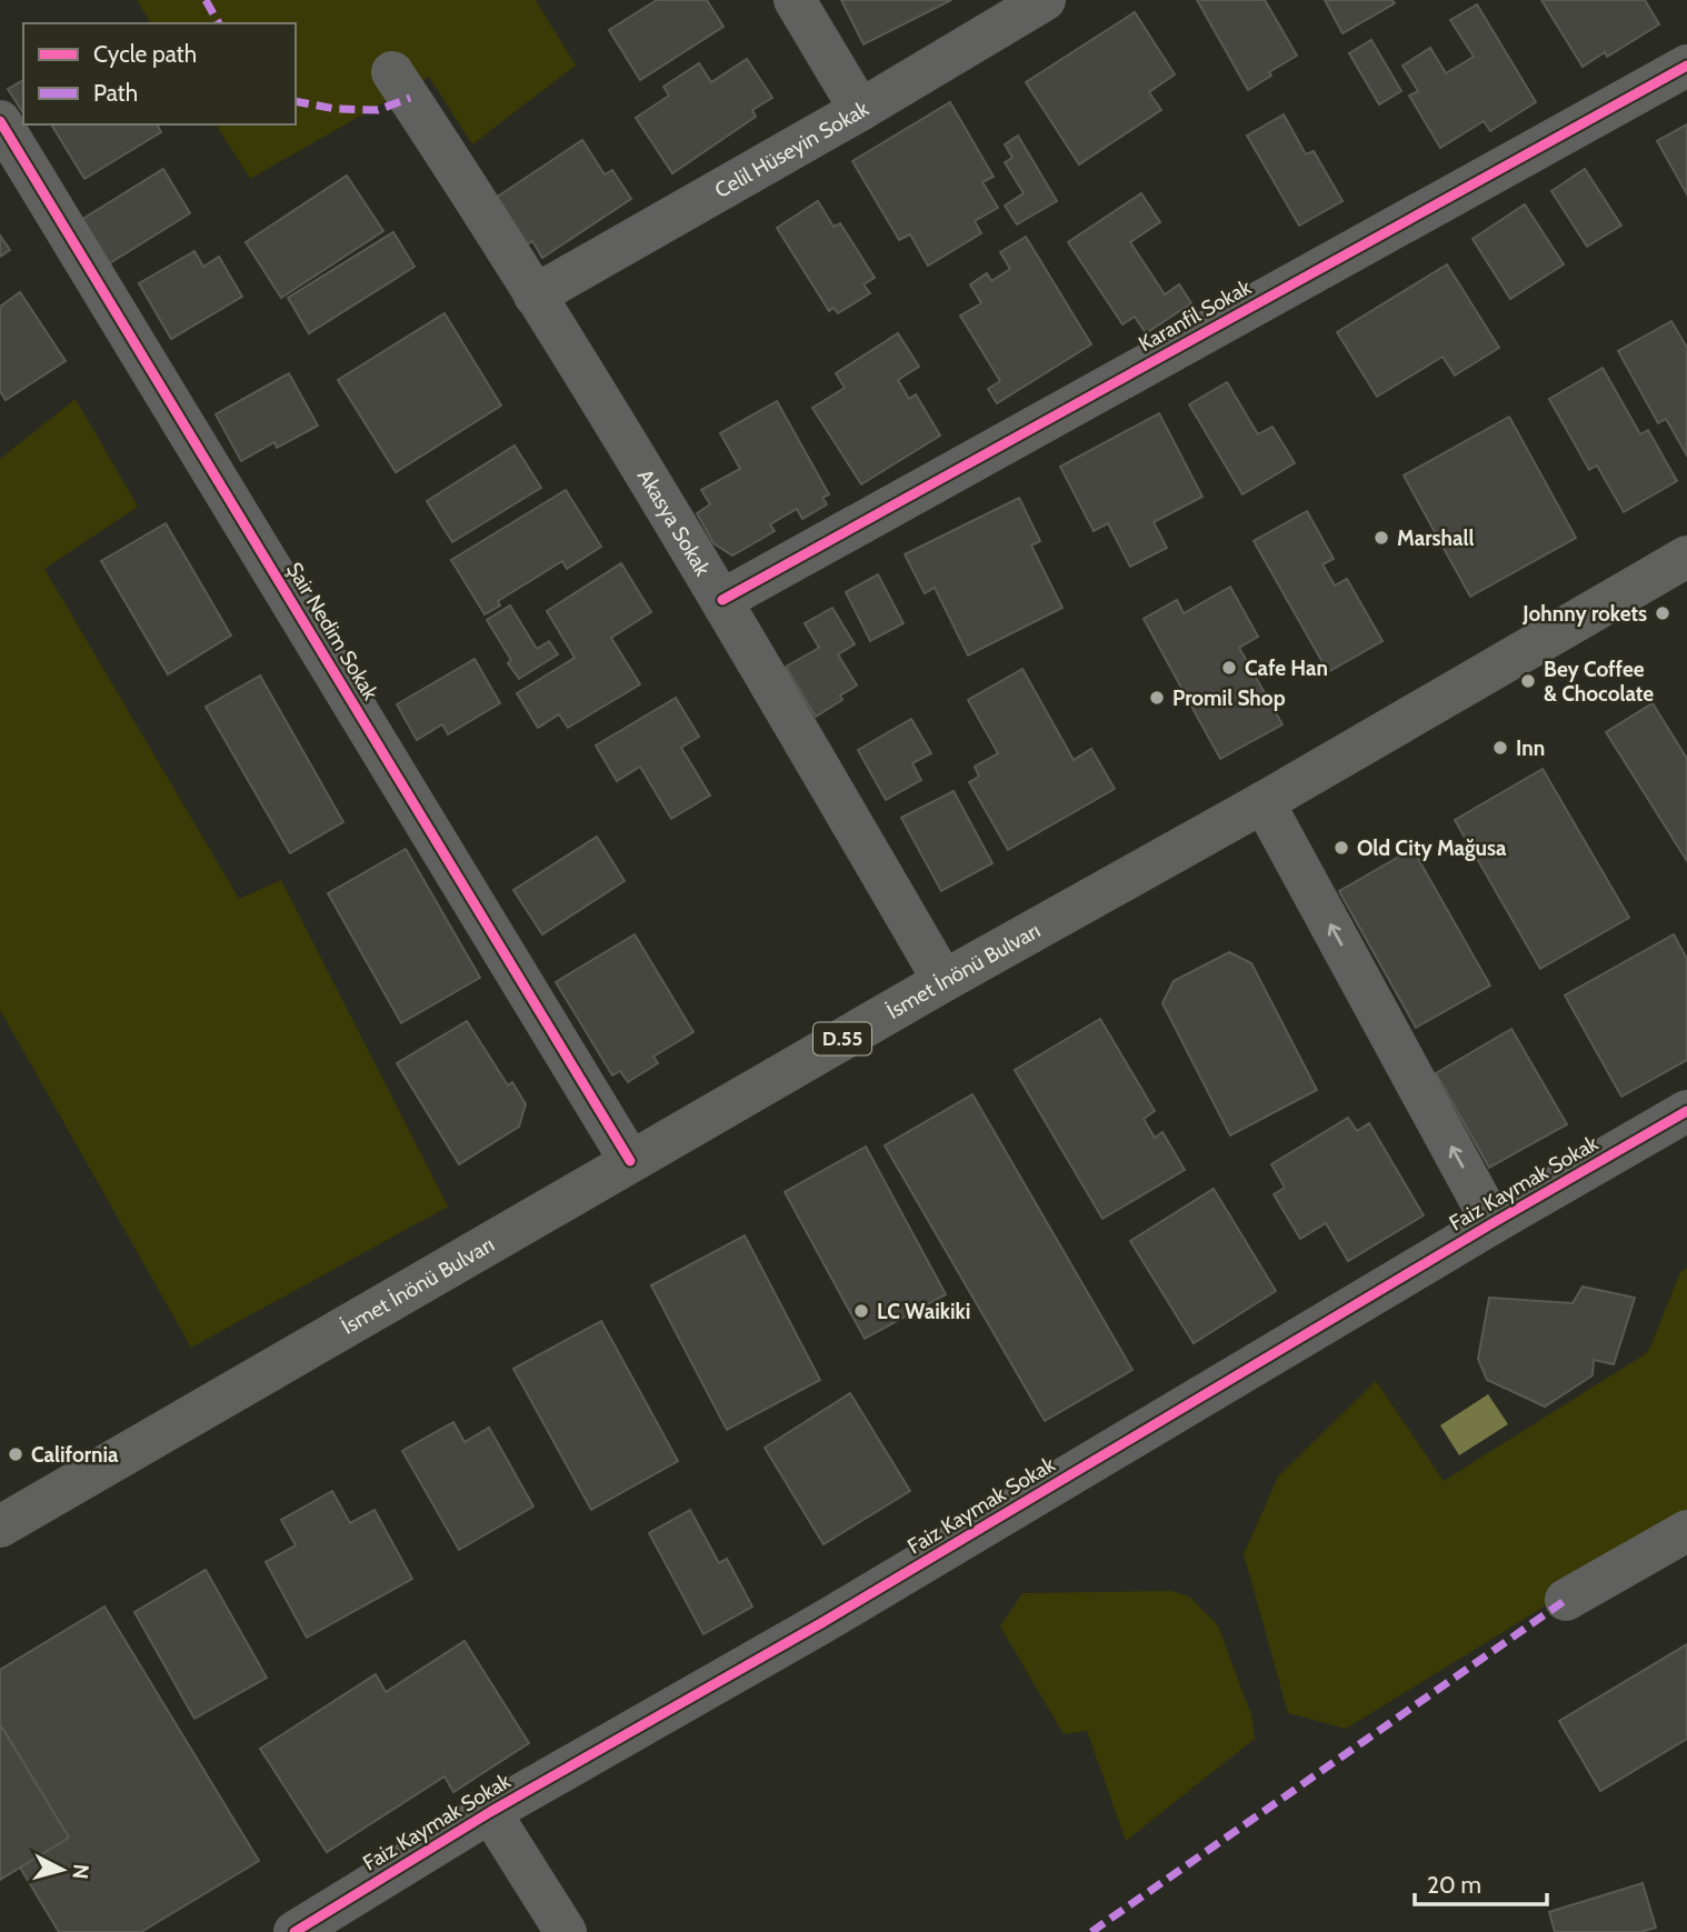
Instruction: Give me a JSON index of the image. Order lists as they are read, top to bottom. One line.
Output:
{"streets":{"main road":["İsmet İnönü Bulvarı","D.55"],"street":["Celil Hüseyin Sokak","Karanfil Sokak","Akasya Sokak","Şair Nedim Sokak","Faiz Kaymak Sokak"]},"crossings":[["Celil Hüseyin Sokak","Akasya Sokak"],["Karanfil Sokak","Akasya Sokak"],["Akasya Sokak","İsmet İnönü Bulvarı"],["Şair Nedim Sokak","İsmet İnönü Bulvarı"]],"places":["Marshall","Johnny rokets","Cafe Han","Bey Coffee & Chocolate","Promil Shop","Inn","Old City Mağusa","LC Waikiki","California"],"legend":["Cycle path","Path"],"scale_bar":"20 m","north":"right"}
